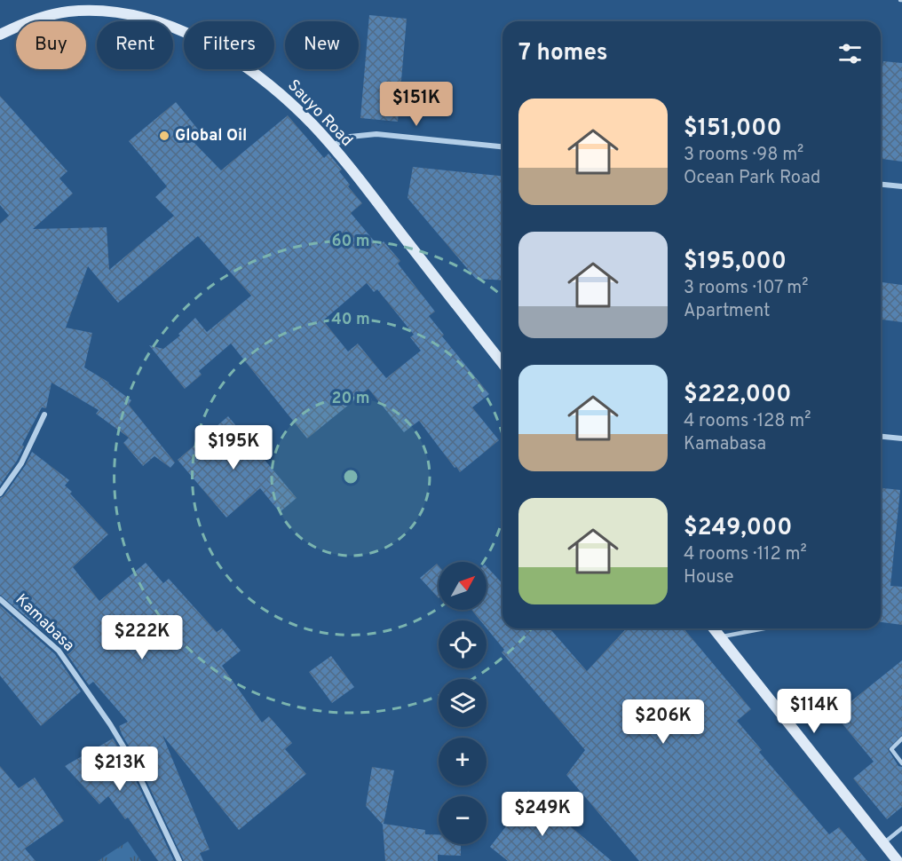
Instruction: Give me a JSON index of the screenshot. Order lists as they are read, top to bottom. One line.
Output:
{"streets":{"main road":["Sauyo Road"],"street":["Kamabasa"]},"places":["Global Oil"],"north":"top right","page":{"chip":["Buy","Rent","Filters","New"],"heading":"7 homes","price":["$151K","$195K","$222K","$114K","$206K","$213K","$249K"],"list":[{"name":"$151,000","note":"3 rooms · 98 m² · Ocean Park Road"},{"name":"$195,000","note":"3 rooms · 107 m² · Apartment"},{"name":"$222,000","note":"4 rooms · 128 m² · Kamabasa"},{"name":"$249,000","note":"4 rooms · 112 m² · House"}],"map_buttons":["+","−"]},"rings":["60 m","40 m","20 m"]}
